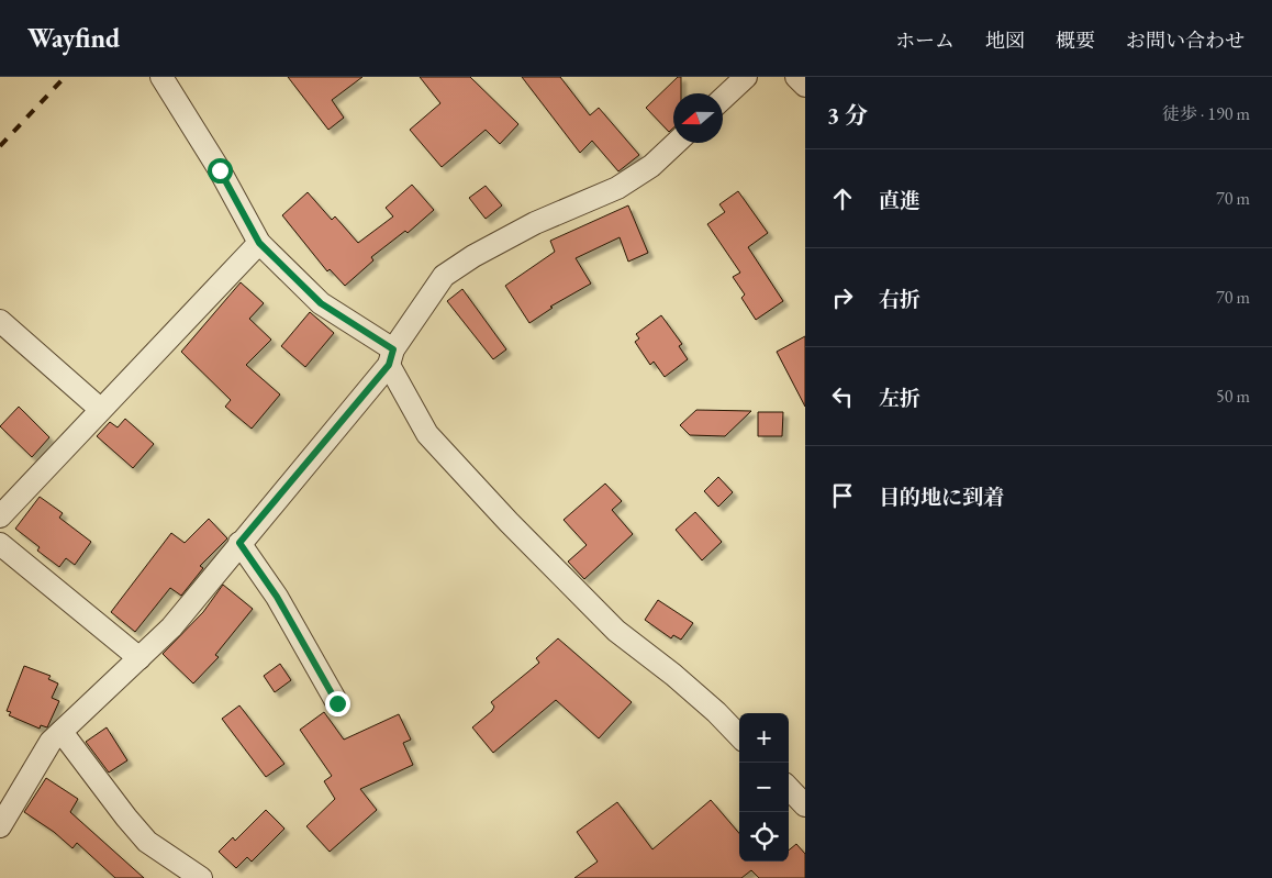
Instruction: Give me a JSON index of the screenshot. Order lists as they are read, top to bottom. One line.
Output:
{"north":"left","page":{"header":"Wayfind","nav":["ホーム","地図","概要","お問い合わせ"],"heading":["3 分","徒歩 · 190 m"],"list":[["直進","70 m"],["右折","70 m"],["左折","50 m"],"目的地に到着"],"map_buttons":["+","−"]}}
